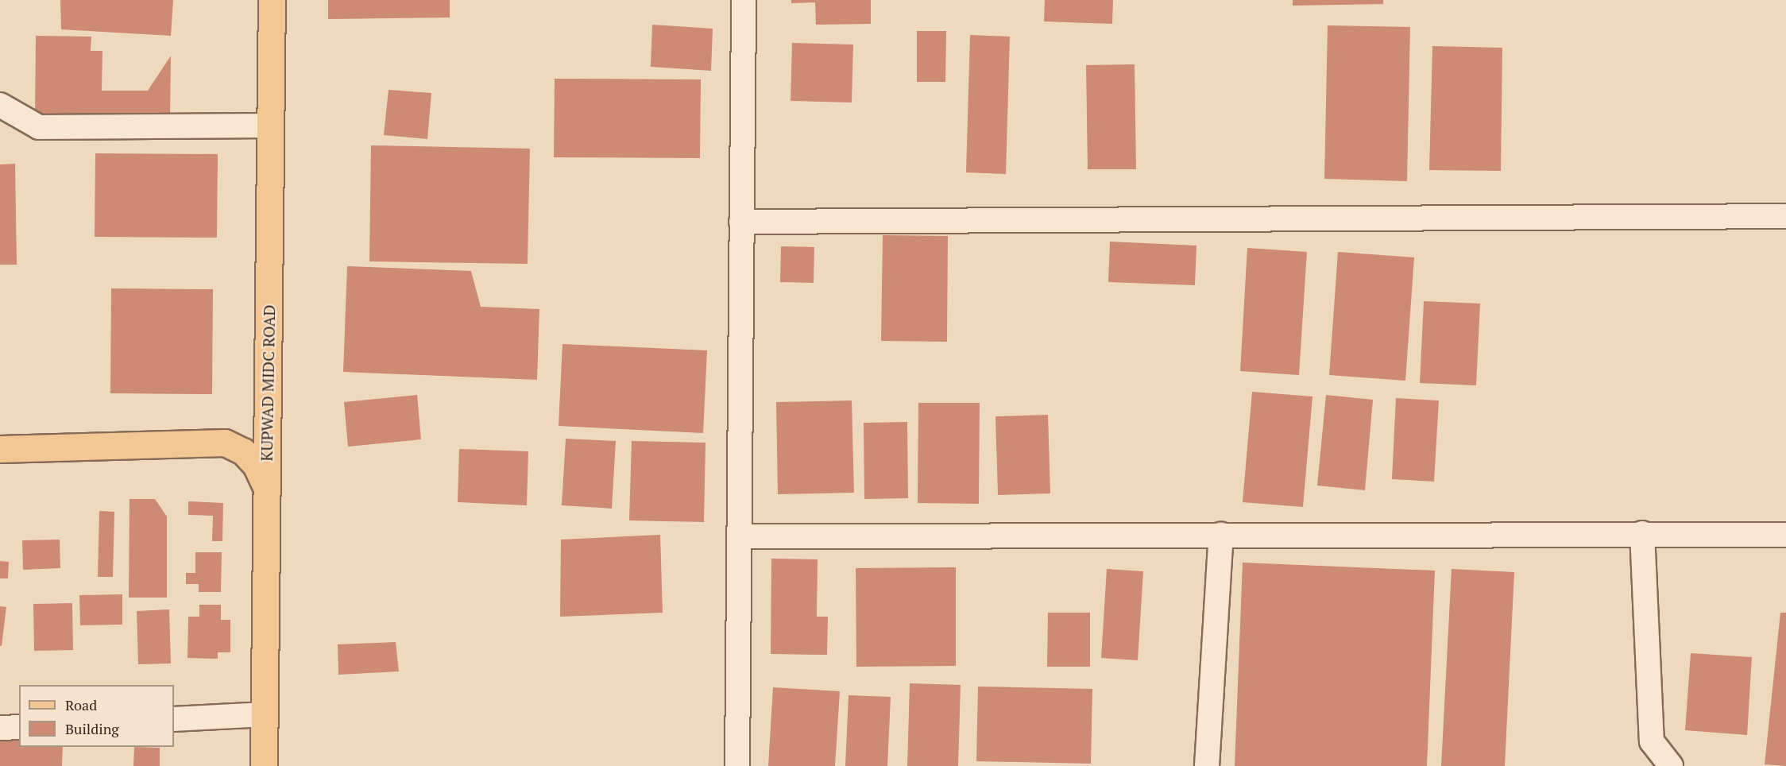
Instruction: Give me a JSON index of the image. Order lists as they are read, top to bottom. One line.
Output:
{"streets":{"main road":["KUPWAD MIDC ROAD"]},"legend":["Road","Building"]}
